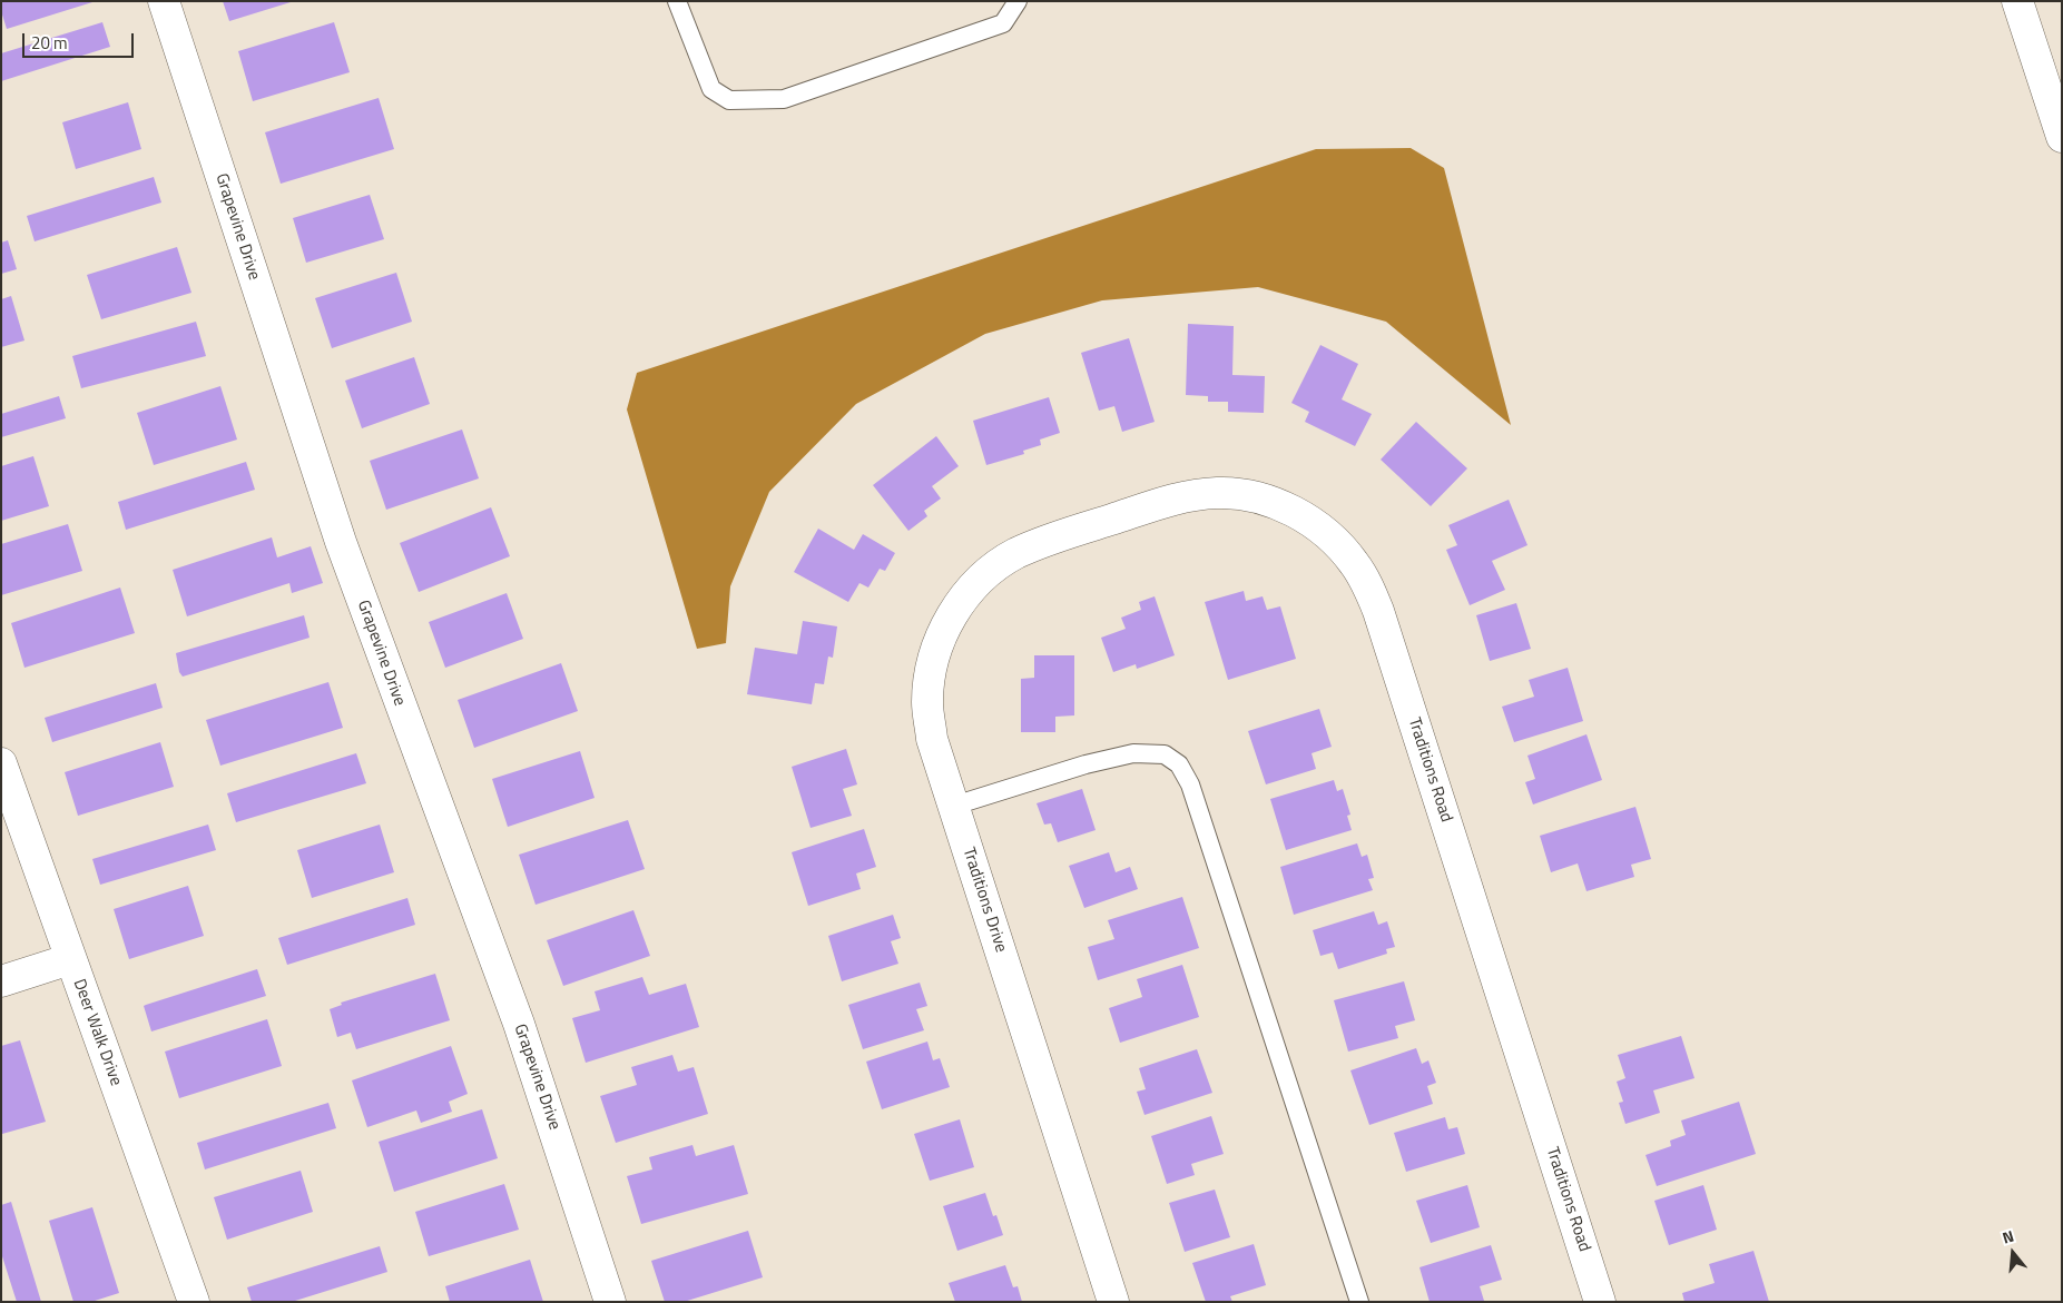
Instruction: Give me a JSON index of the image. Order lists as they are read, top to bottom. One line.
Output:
{"streets":{"street":["Grapevine Drive","Traditions Road","Traditions Drive","Deer Walk Drive"]},"crossings":[["Traditions Road","Traditions Drive"]],"scale_bar":"20 m","north":"top"}
